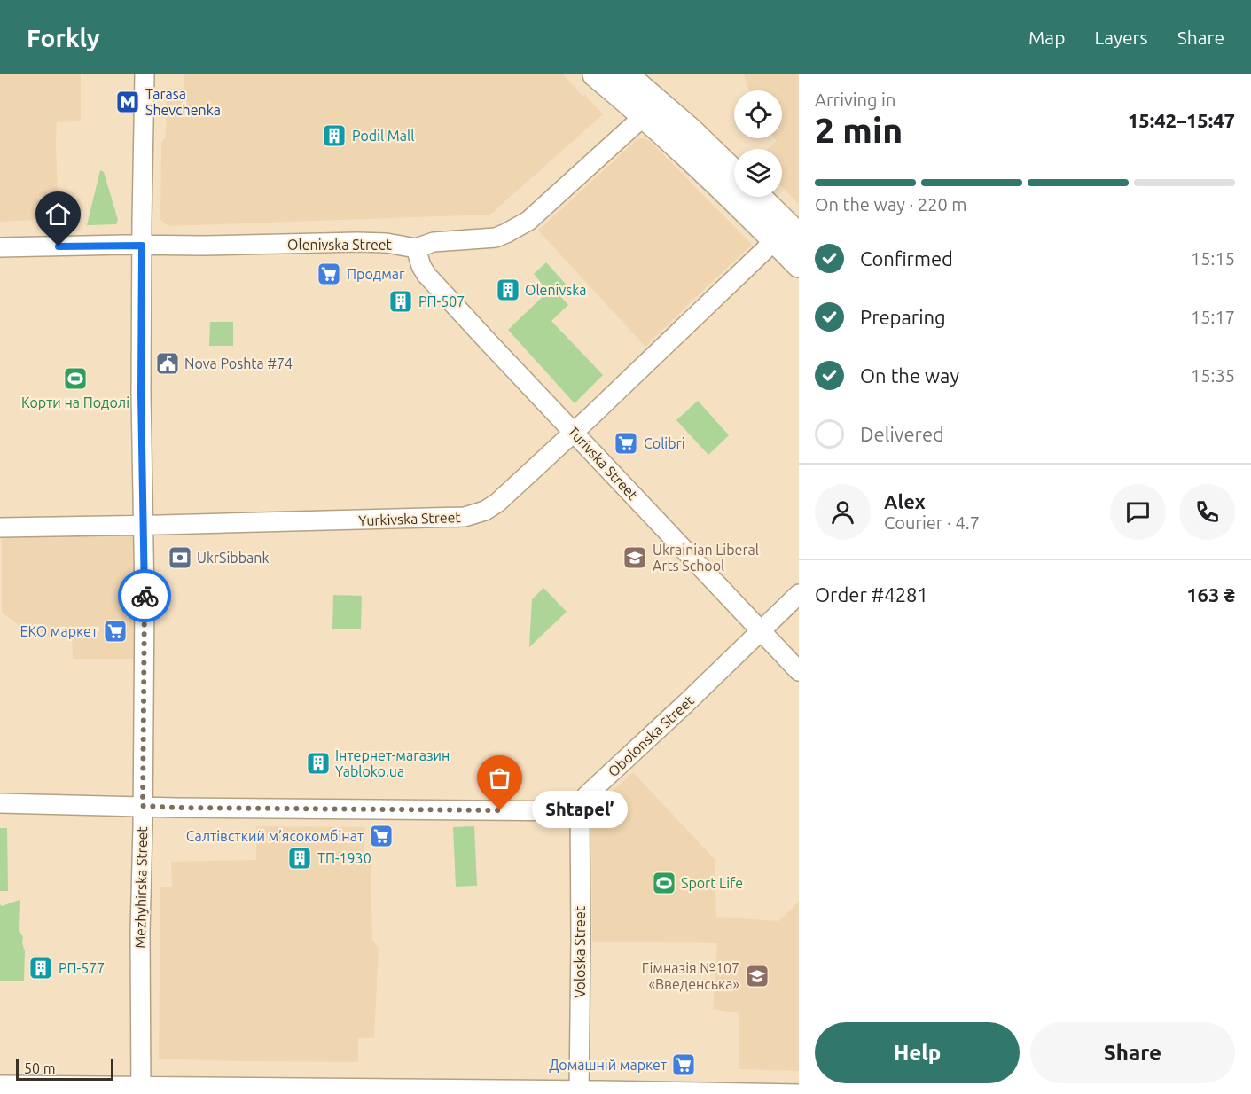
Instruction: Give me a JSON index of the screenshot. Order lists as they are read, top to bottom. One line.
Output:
{"streets":{"street":["Olenivska Street","Turivska Street","Yurkivska Street","Obolonska Street","Mezhyhirska Street","Voloska Street"]},"crossings":[["Olenivska Street","Turivska Street"],["Olenivska Street","Mezhyhirska Street"],["Turivska Street","Yurkivska Street"],["Turivska Street","Obolonska Street"],["Yurkivska Street","Mezhyhirska Street"],["Obolonska Street","Voloska Street"]],"places":{"metro station":["Tarasa Shevchenka"],"building":["Podil Mall","Olenivska","РП-507","Інтернет-магазин Yabloko.ua","ТП-1930","РП-577"],"supermarket":["Продмаг","Colibri","ЕКО маркет","Салтівсткий м’ясокомбінат","Домашній маркет"],"public building":["Nova Poshta #74"],"sports":["Корти на Подолі","Sport Life"],"bank":["UkrSibbank"],"school or university":["Ukrainian Liberal Arts School","Гімназія №107 «Введенська»"],"other":["Shtapel’"]},"scale_bar":"50 m","page":{"header":"Forkly","nav":["Map","Layers","Share"],"heading":["2 min","Arriving in","15:42–15:47"],"panel":["Alex","Courier · 4.7","Order #4281","163 ₴"],"bar":"On the way · 220 m","list":[["Confirmed","15:15"],["Preparing","15:17"],["On the way","15:35"],"Delivered"],"bubble":"Shtapel’","buttons":["Help","Share"],"scale":"50 m"}}
